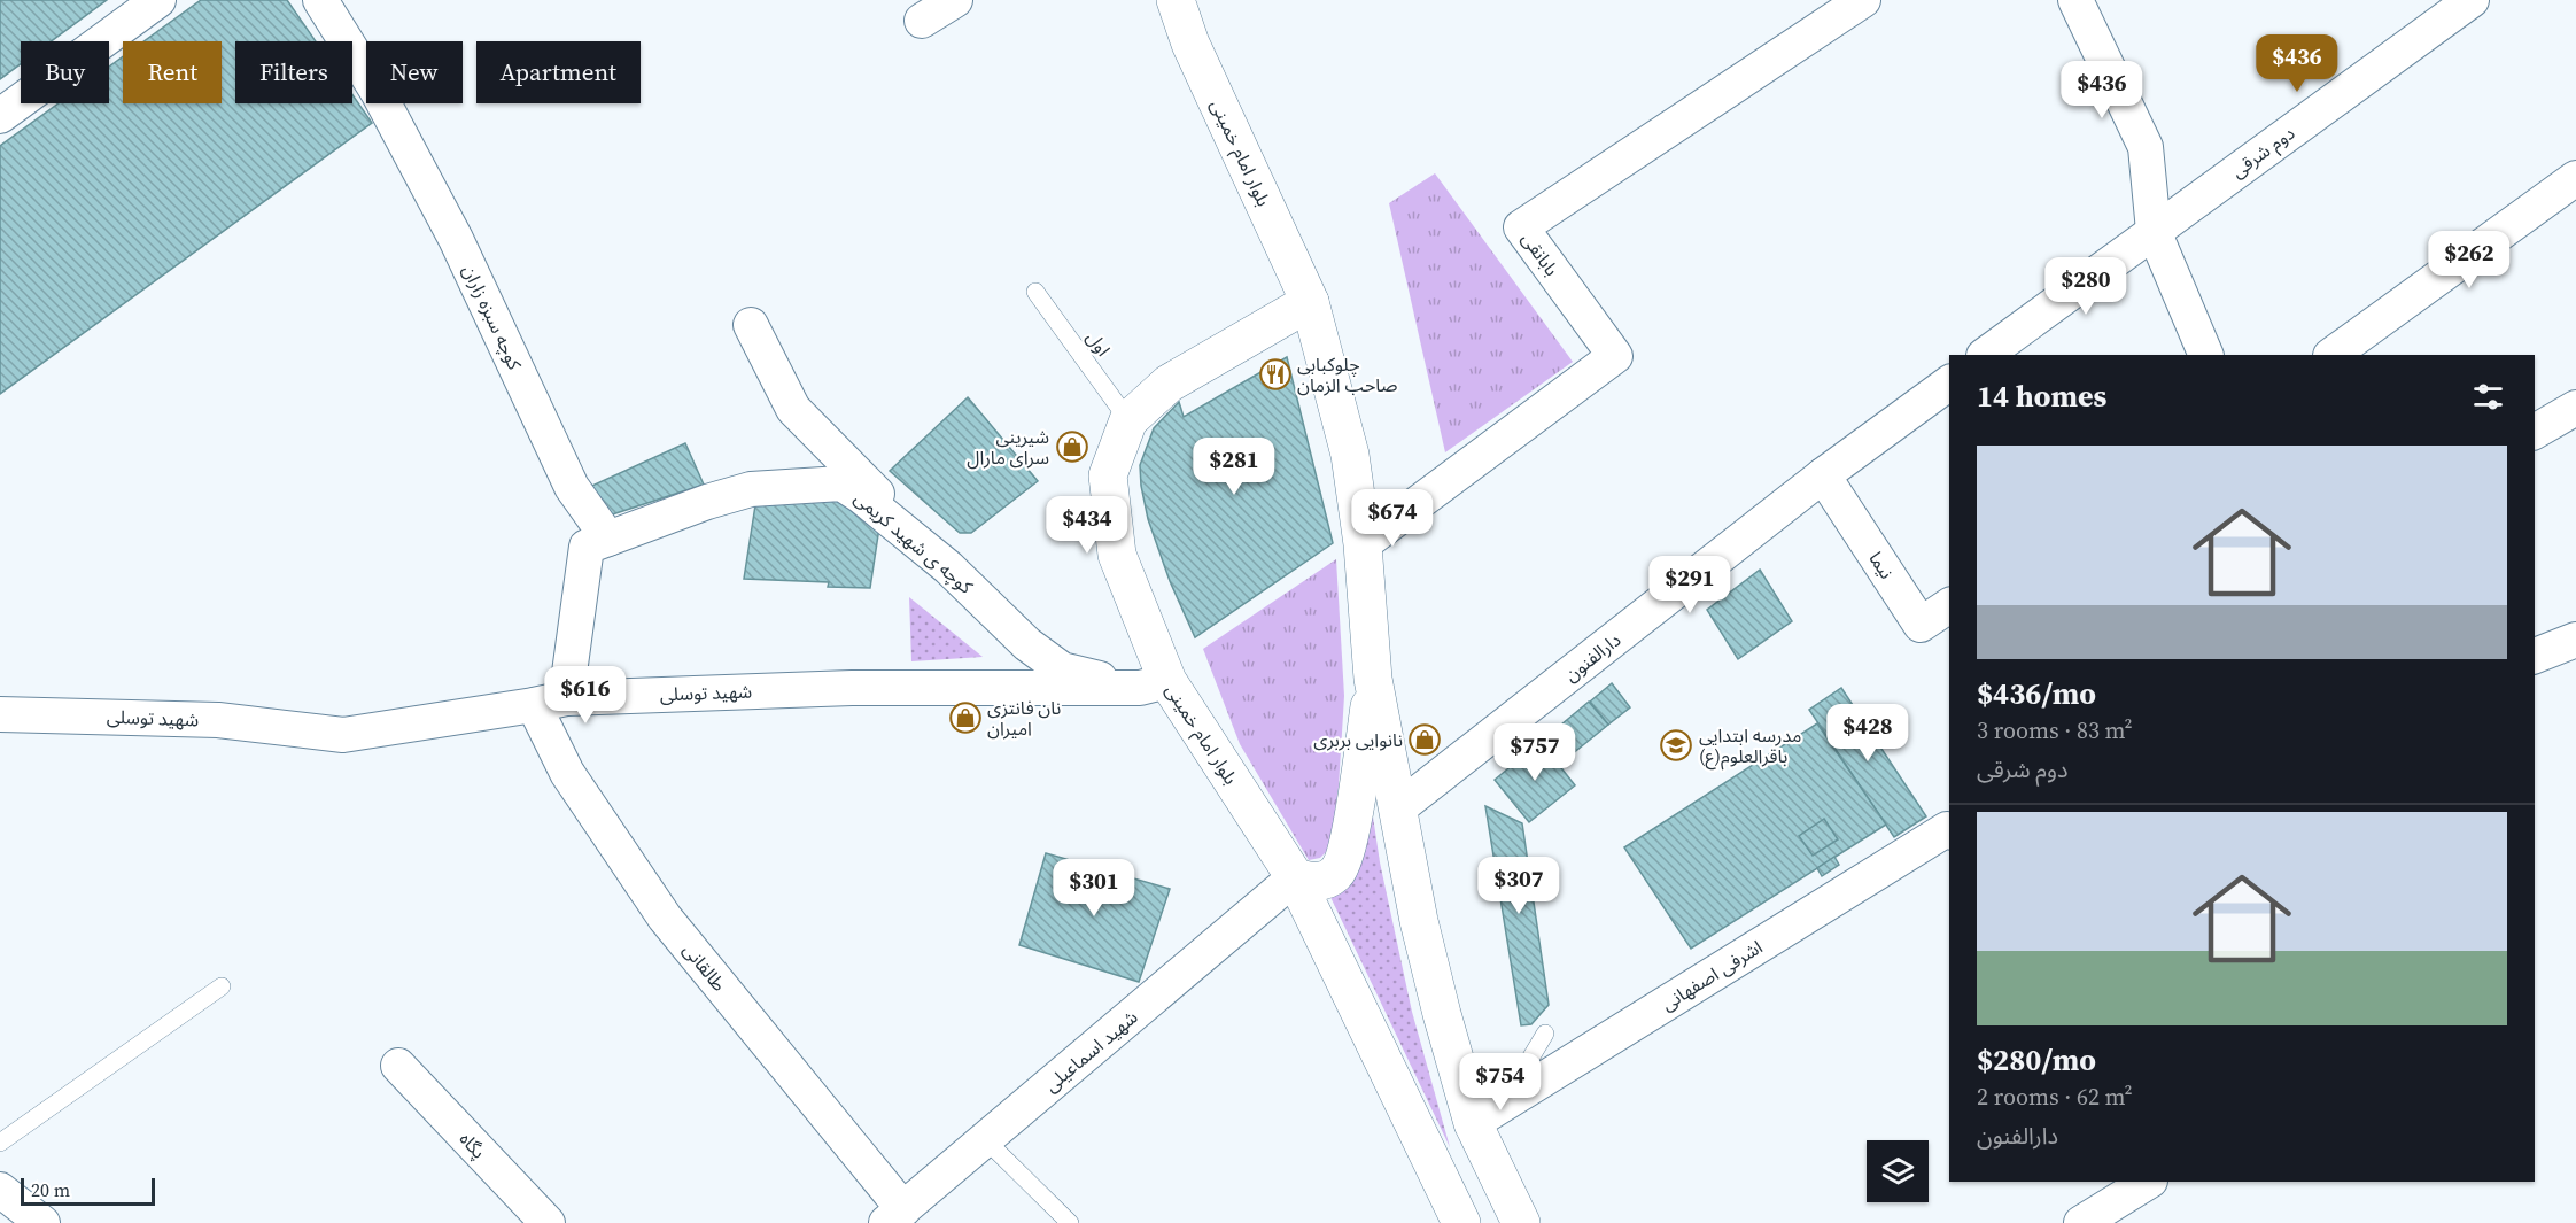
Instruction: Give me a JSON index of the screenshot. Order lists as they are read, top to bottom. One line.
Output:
{"streets":{"street":["دوم شرقی","بلوار امام خمینی","بابانقی","کوچه سبزه زاران","کوچه ی شهید کریمی","نیما","دارالفنون","شهید توسلی","طالقانی","اشرفی اصفهانی","شهید اسماعیلی","پگاه"],"lane":["اول"]},"crossings":[["بلوار امام خمینی","بابانقی"],["بلوار امام خمینی","اول"],["بلوار امام خمینی","کوچه ی شهید کریمی"],["بلوار امام خمینی","دارالفنون"],["بلوار امام خمینی","شهید توسلی"],["بلوار امام خمینی","اشرفی اصفهانی"],["بلوار امام خمینی","شهید اسماعیلی"],["کوچه سبزه زاران","کوچه ی شهید کریمی"],["کوچه ی شهید کریمی","شهید توسلی"],["نیما","دارالفنون"],["شهید توسلی","طالقانی"],["طالقانی","شهید اسماعیلی"]],"places":{"restaurant":["چلوکبابی صاحب الزمان"],"shop":["شیرینی سرای مارال","نان فانتزی امیران","نانوایی بربری"],"school or university":["مدرسه ابتدایی باقرالعلوم(ع)"]},"scale_bar":"20 m","page":{"price":["$436","$436","$262","$280","$281","$674","$434","$291","$616","$428","$757","$307","$301","$754"],"chip":["Buy","Rent","Filters","New","Apartment"],"heading":"14 homes","list":[{"name":"$436/mo","note":"3 rooms · 83 m² · دوم شرقی"},{"name":"$280/mo","note":"2 rooms · 62 m² · دارالفنون"}],"scale":"20 m"}}
